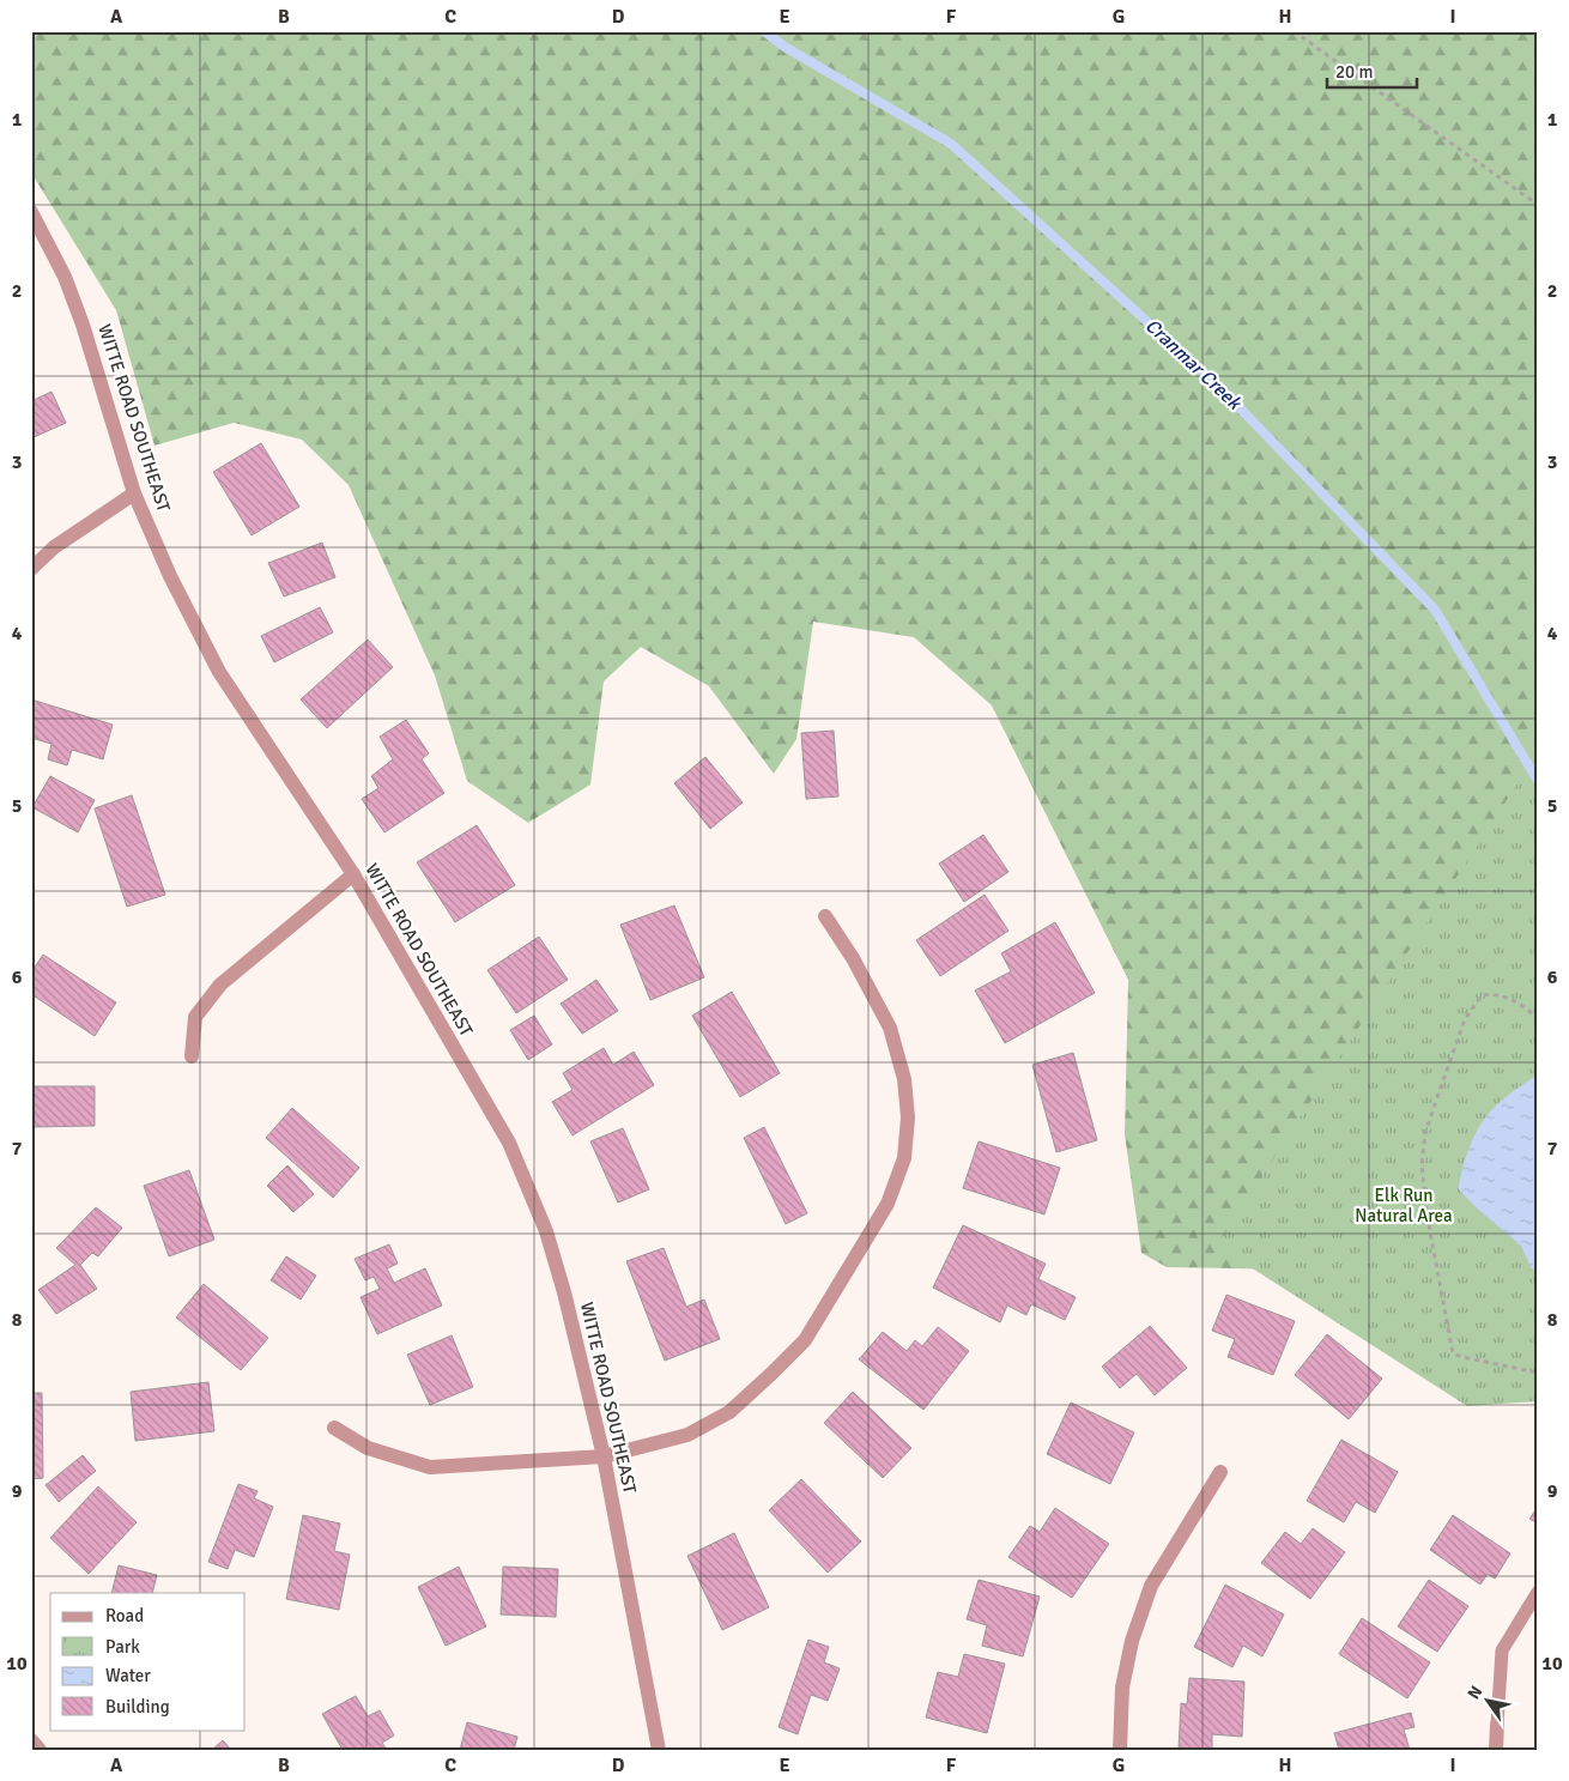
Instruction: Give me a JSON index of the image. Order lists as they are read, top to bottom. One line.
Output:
{"streets":{"street":["WITTE ROAD SOUTHEAST"]},"water":["Cranmar Creek"],"parks":["Elk Run Natural Area"],"legend":["Road","Park","Water","Building"],"scale_bar":"20 m","north":"top left","grid":{"columns":["A","B","C","D","E","F","G","H","I"],"rows":["1","2","3","4","5","6","7","8","9","10"]}}
